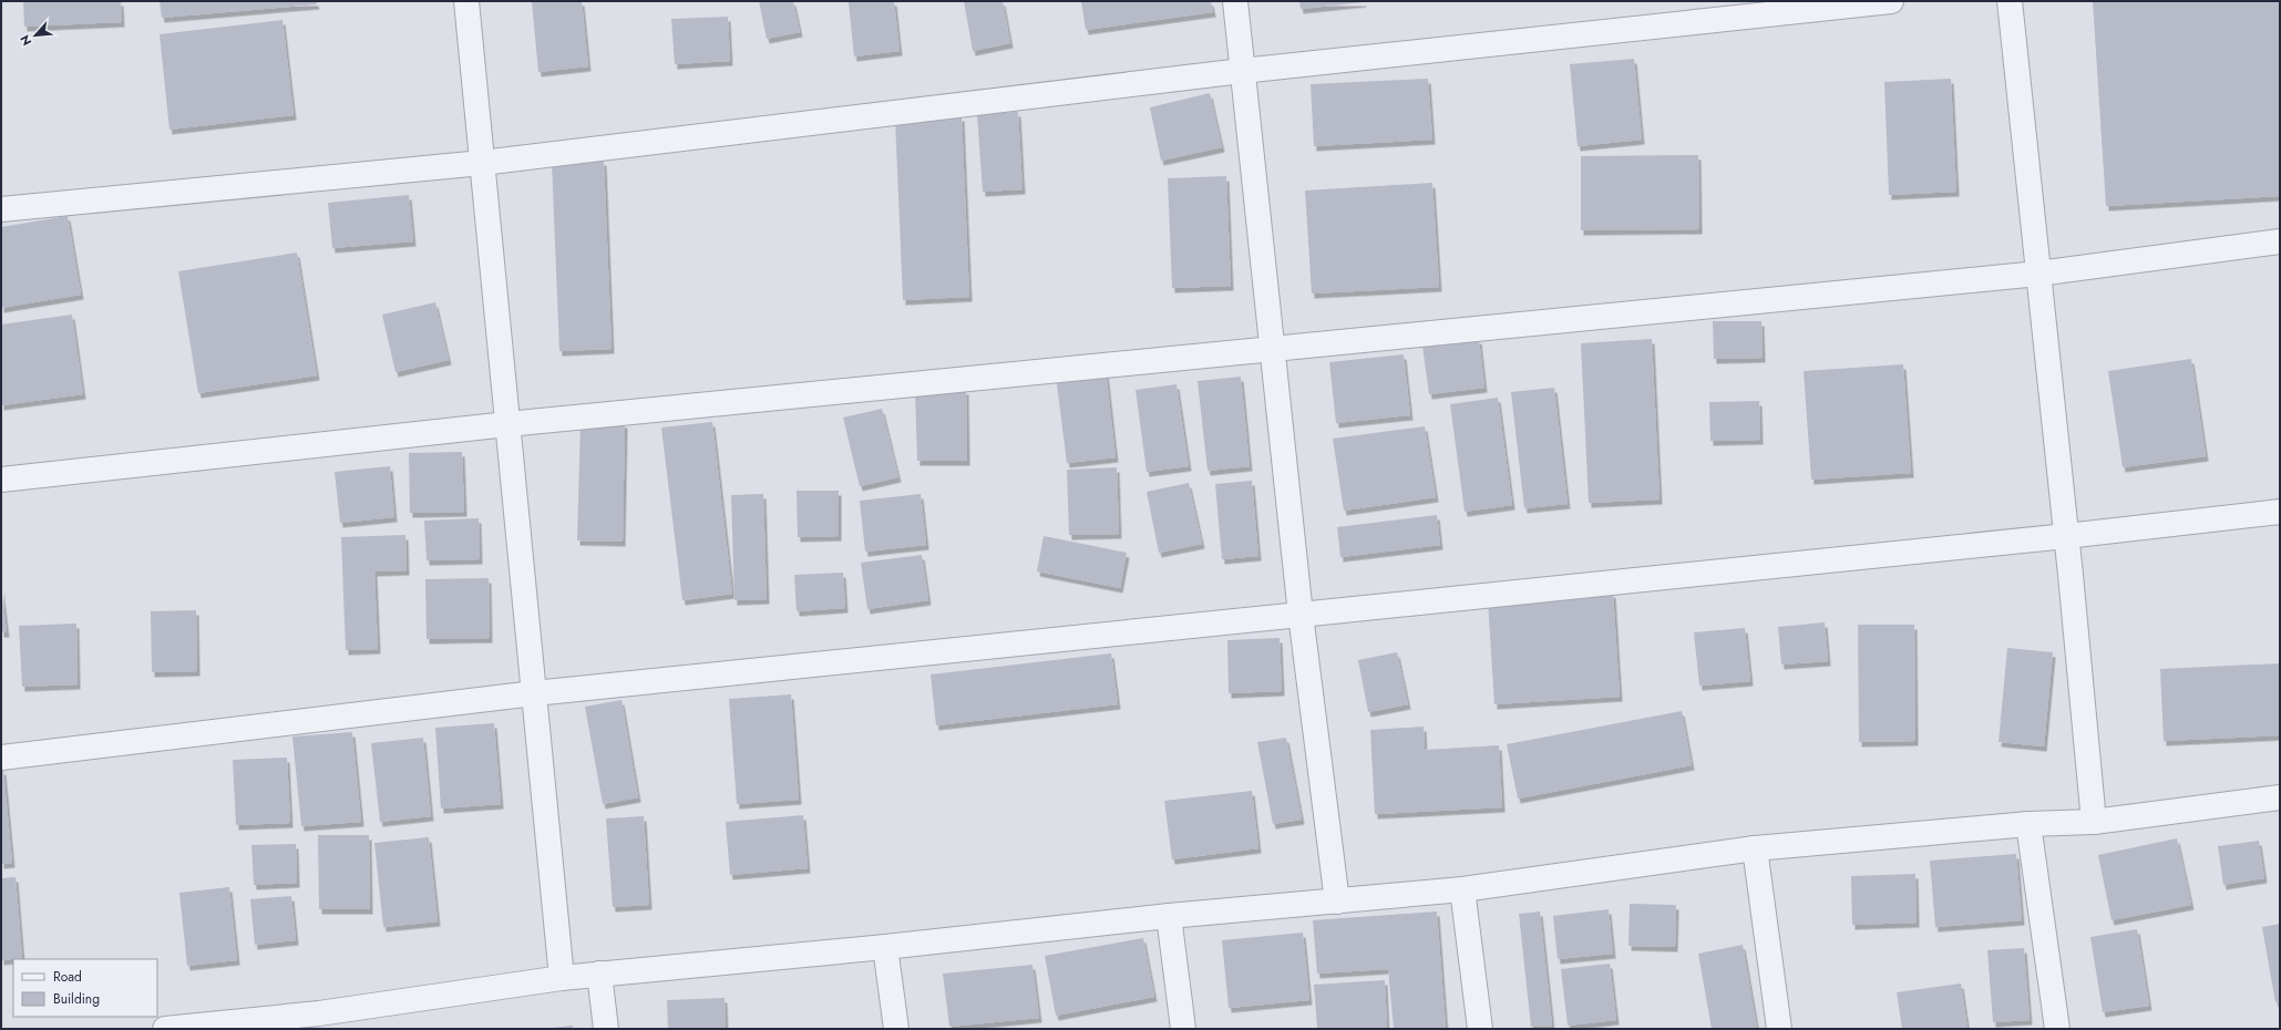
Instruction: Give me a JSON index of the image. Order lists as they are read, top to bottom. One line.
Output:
{"legend":["Road","Building"],"north":"bottom left"}
